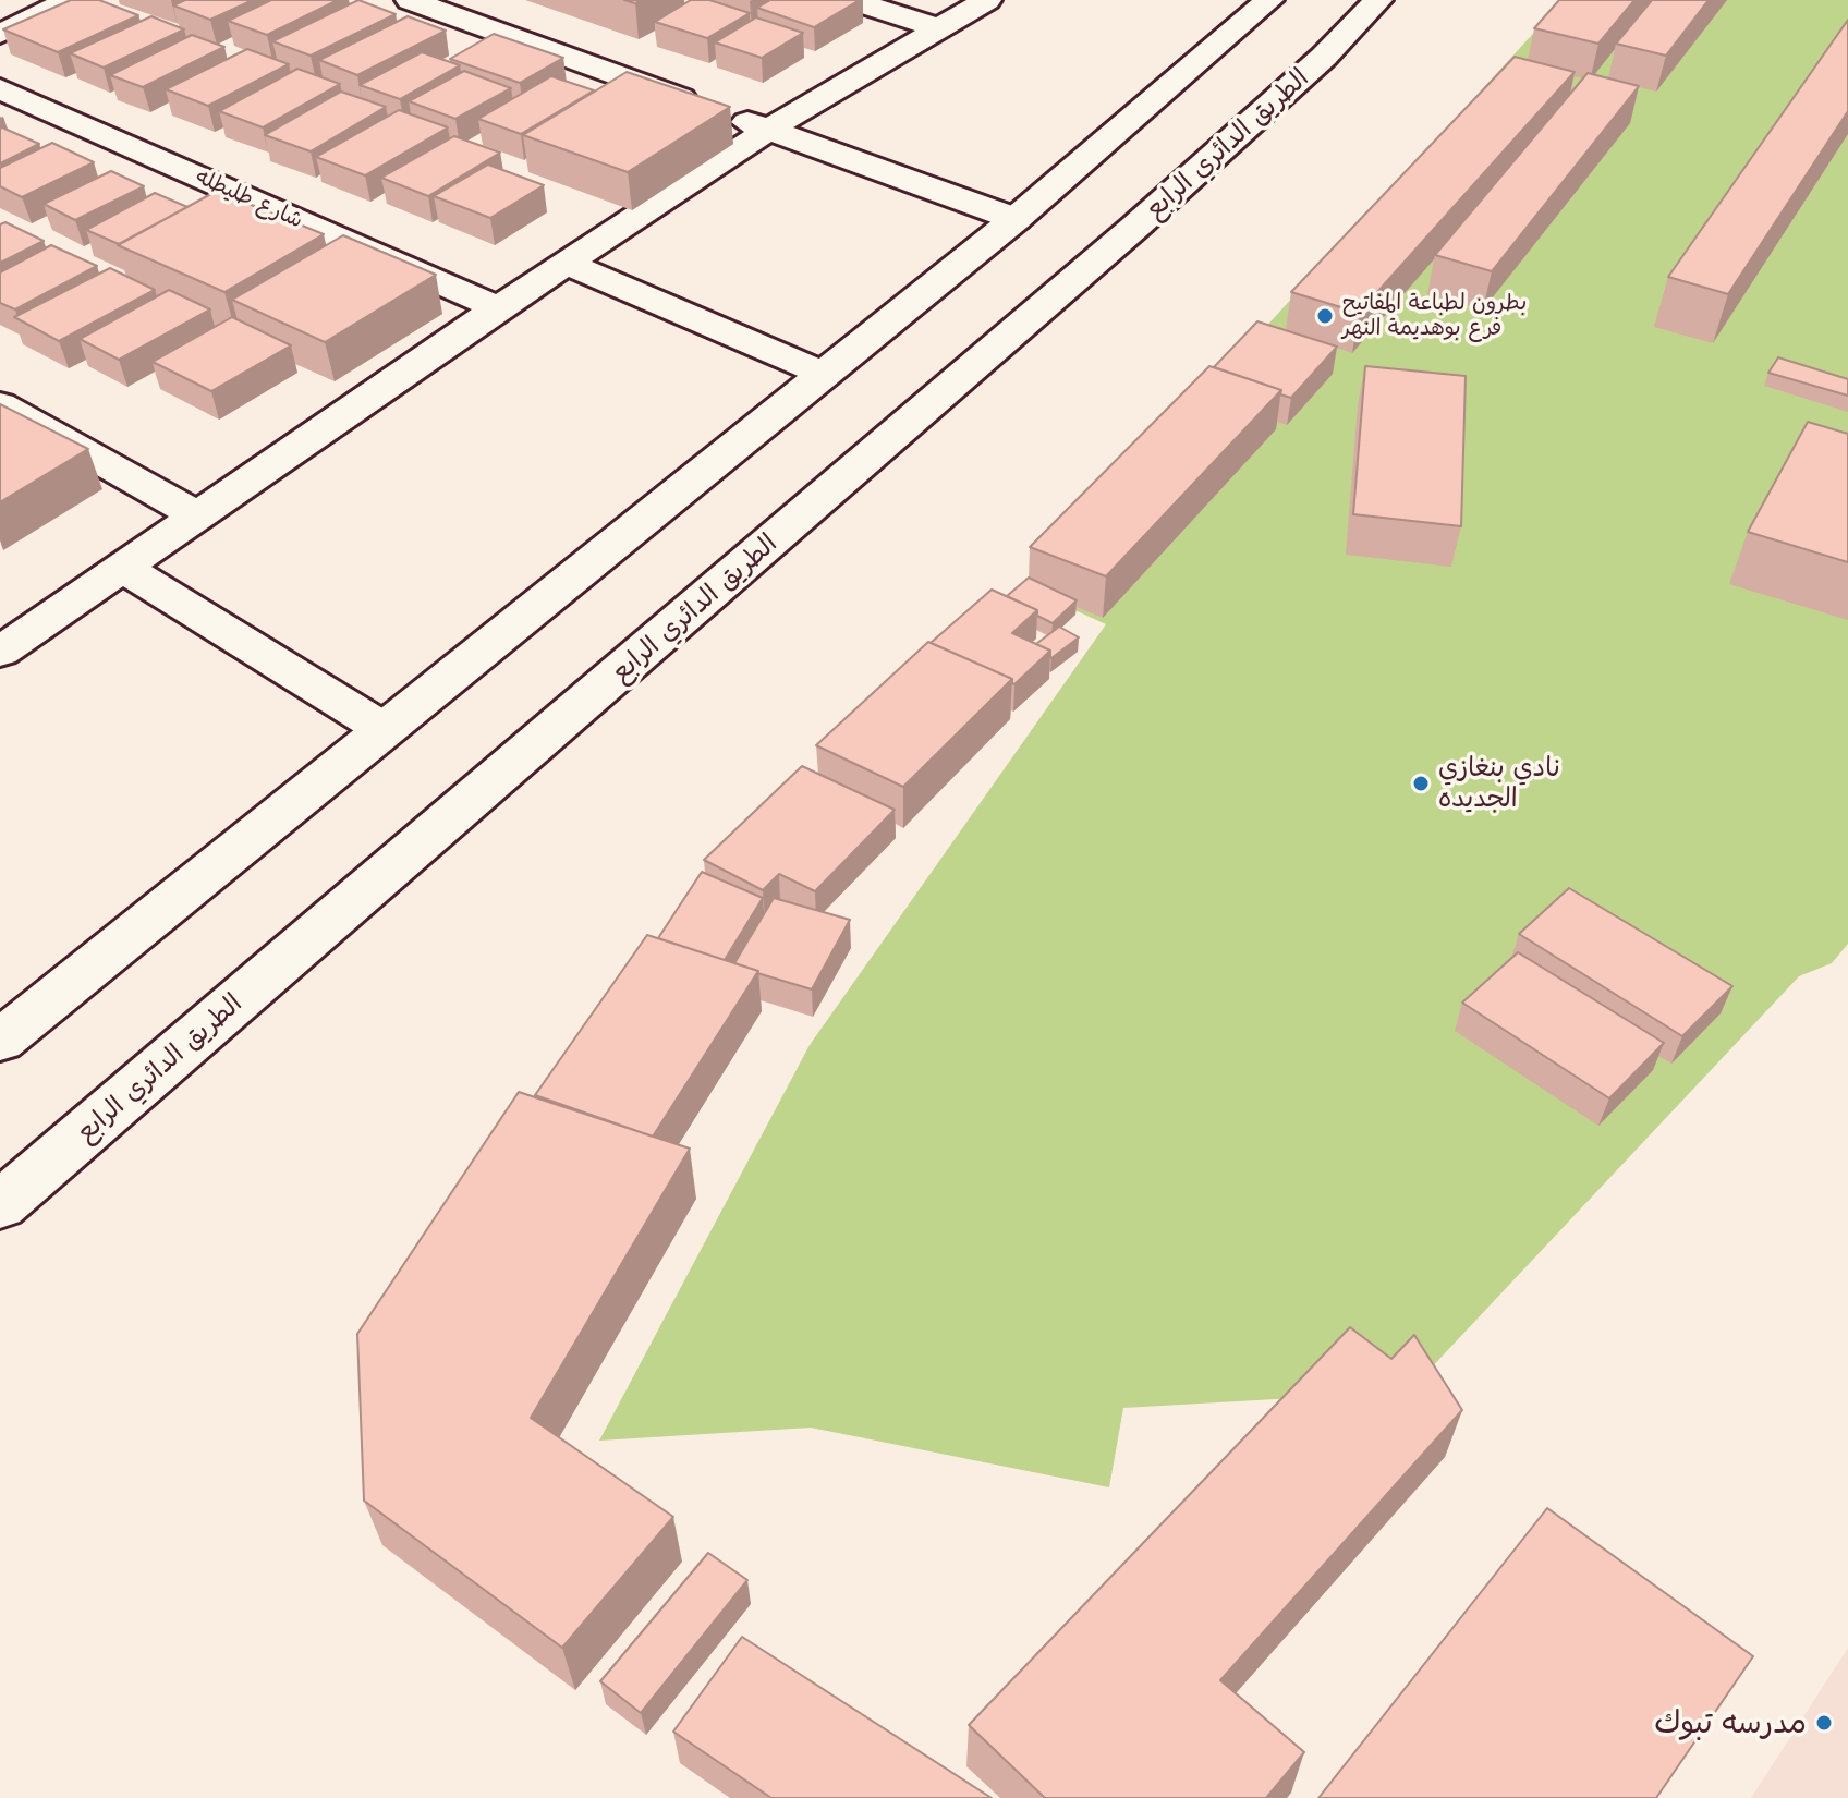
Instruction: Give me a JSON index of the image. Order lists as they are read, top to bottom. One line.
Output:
{"streets":{"street":["الطريق الدائري الرابع","شارع طليطله"]},"places":["بطرون لطباعة المفاتيح فرع بوهديمة النهر","نادي بنغازي الجديده","مدرسه تبوك"]}
